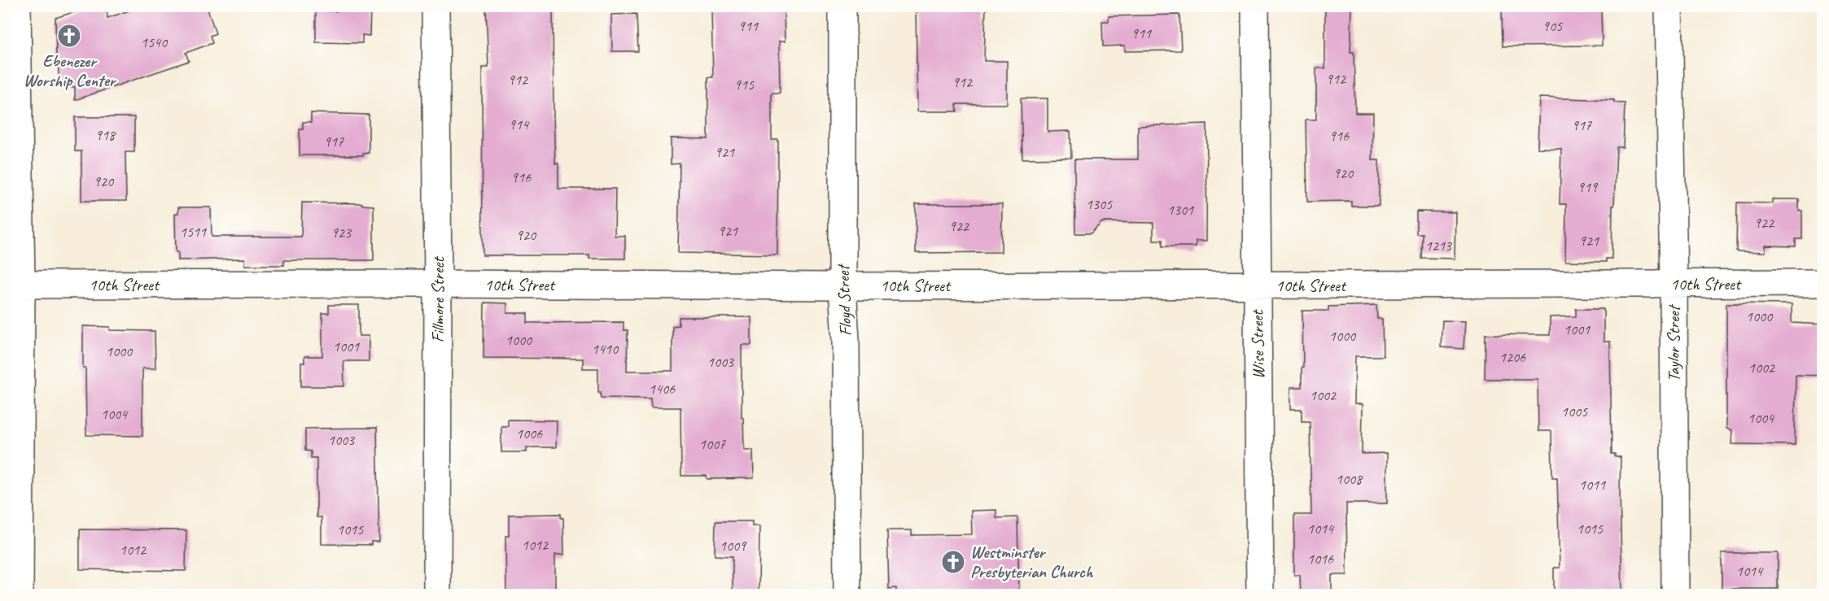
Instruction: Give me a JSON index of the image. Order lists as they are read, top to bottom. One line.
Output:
{"streets":{"street":["10th Street","Fillmore Street","Floyd Street","Taylor Street","Wise Street"]},"crossings":[["10th Street","Fillmore Street"],["10th Street","Floyd Street"],["10th Street","Taylor Street"],["10th Street","Wise Street"]],"places":{"church":["Ebenezer Worship Center","Westminster Presbyterian Church"]},"house_numbers":["911","905","911","1540","912","912","912","915","914","917","918","916","917","921","920","916","920","919","1305","1301","922","922","921","1511","923","920","921","1213","1000","1001","1000","1000","1001","1410","1000","1206","1003","1002","1406","1002","1005","1004","1004","1006","1003","1007","1008","1011","1014","1015","1015","1012","1009","1012","1016","1014"]}
